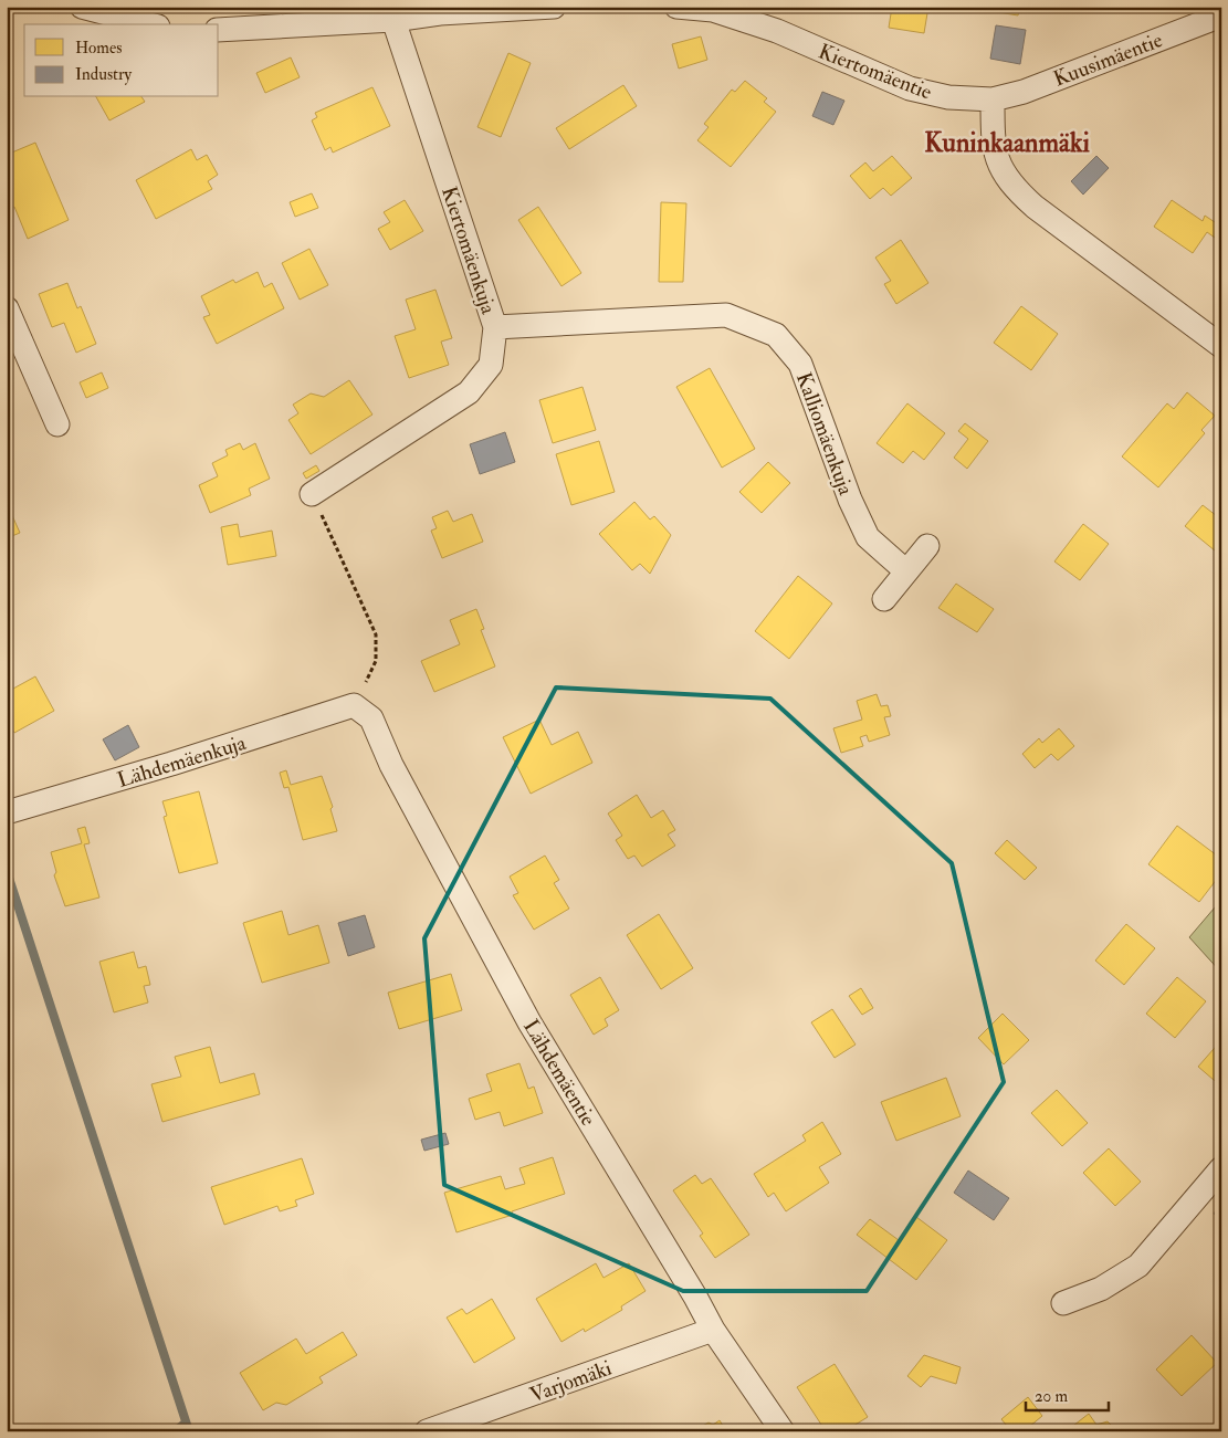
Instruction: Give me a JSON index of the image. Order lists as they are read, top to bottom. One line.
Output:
{"streets":{"street":["Kuusimäentie","Kiertomäentie","Kiertomäenkuja","Kalliomäenkuja","Lähdemäenkuja","Lähdemäentie","Varjomäki"]},"crossings":[["Kuusimäentie","Kiertomäentie"],["Kiertomäenkuja","Kalliomäenkuja"],["Lähdemäenkuja","Lähdemäentie"],["Lähdemäentie","Varjomäki"]],"districts":["Kuninkaanmäki"],"legend":["Homes","Industry"],"scale_bar":"20 m"}
